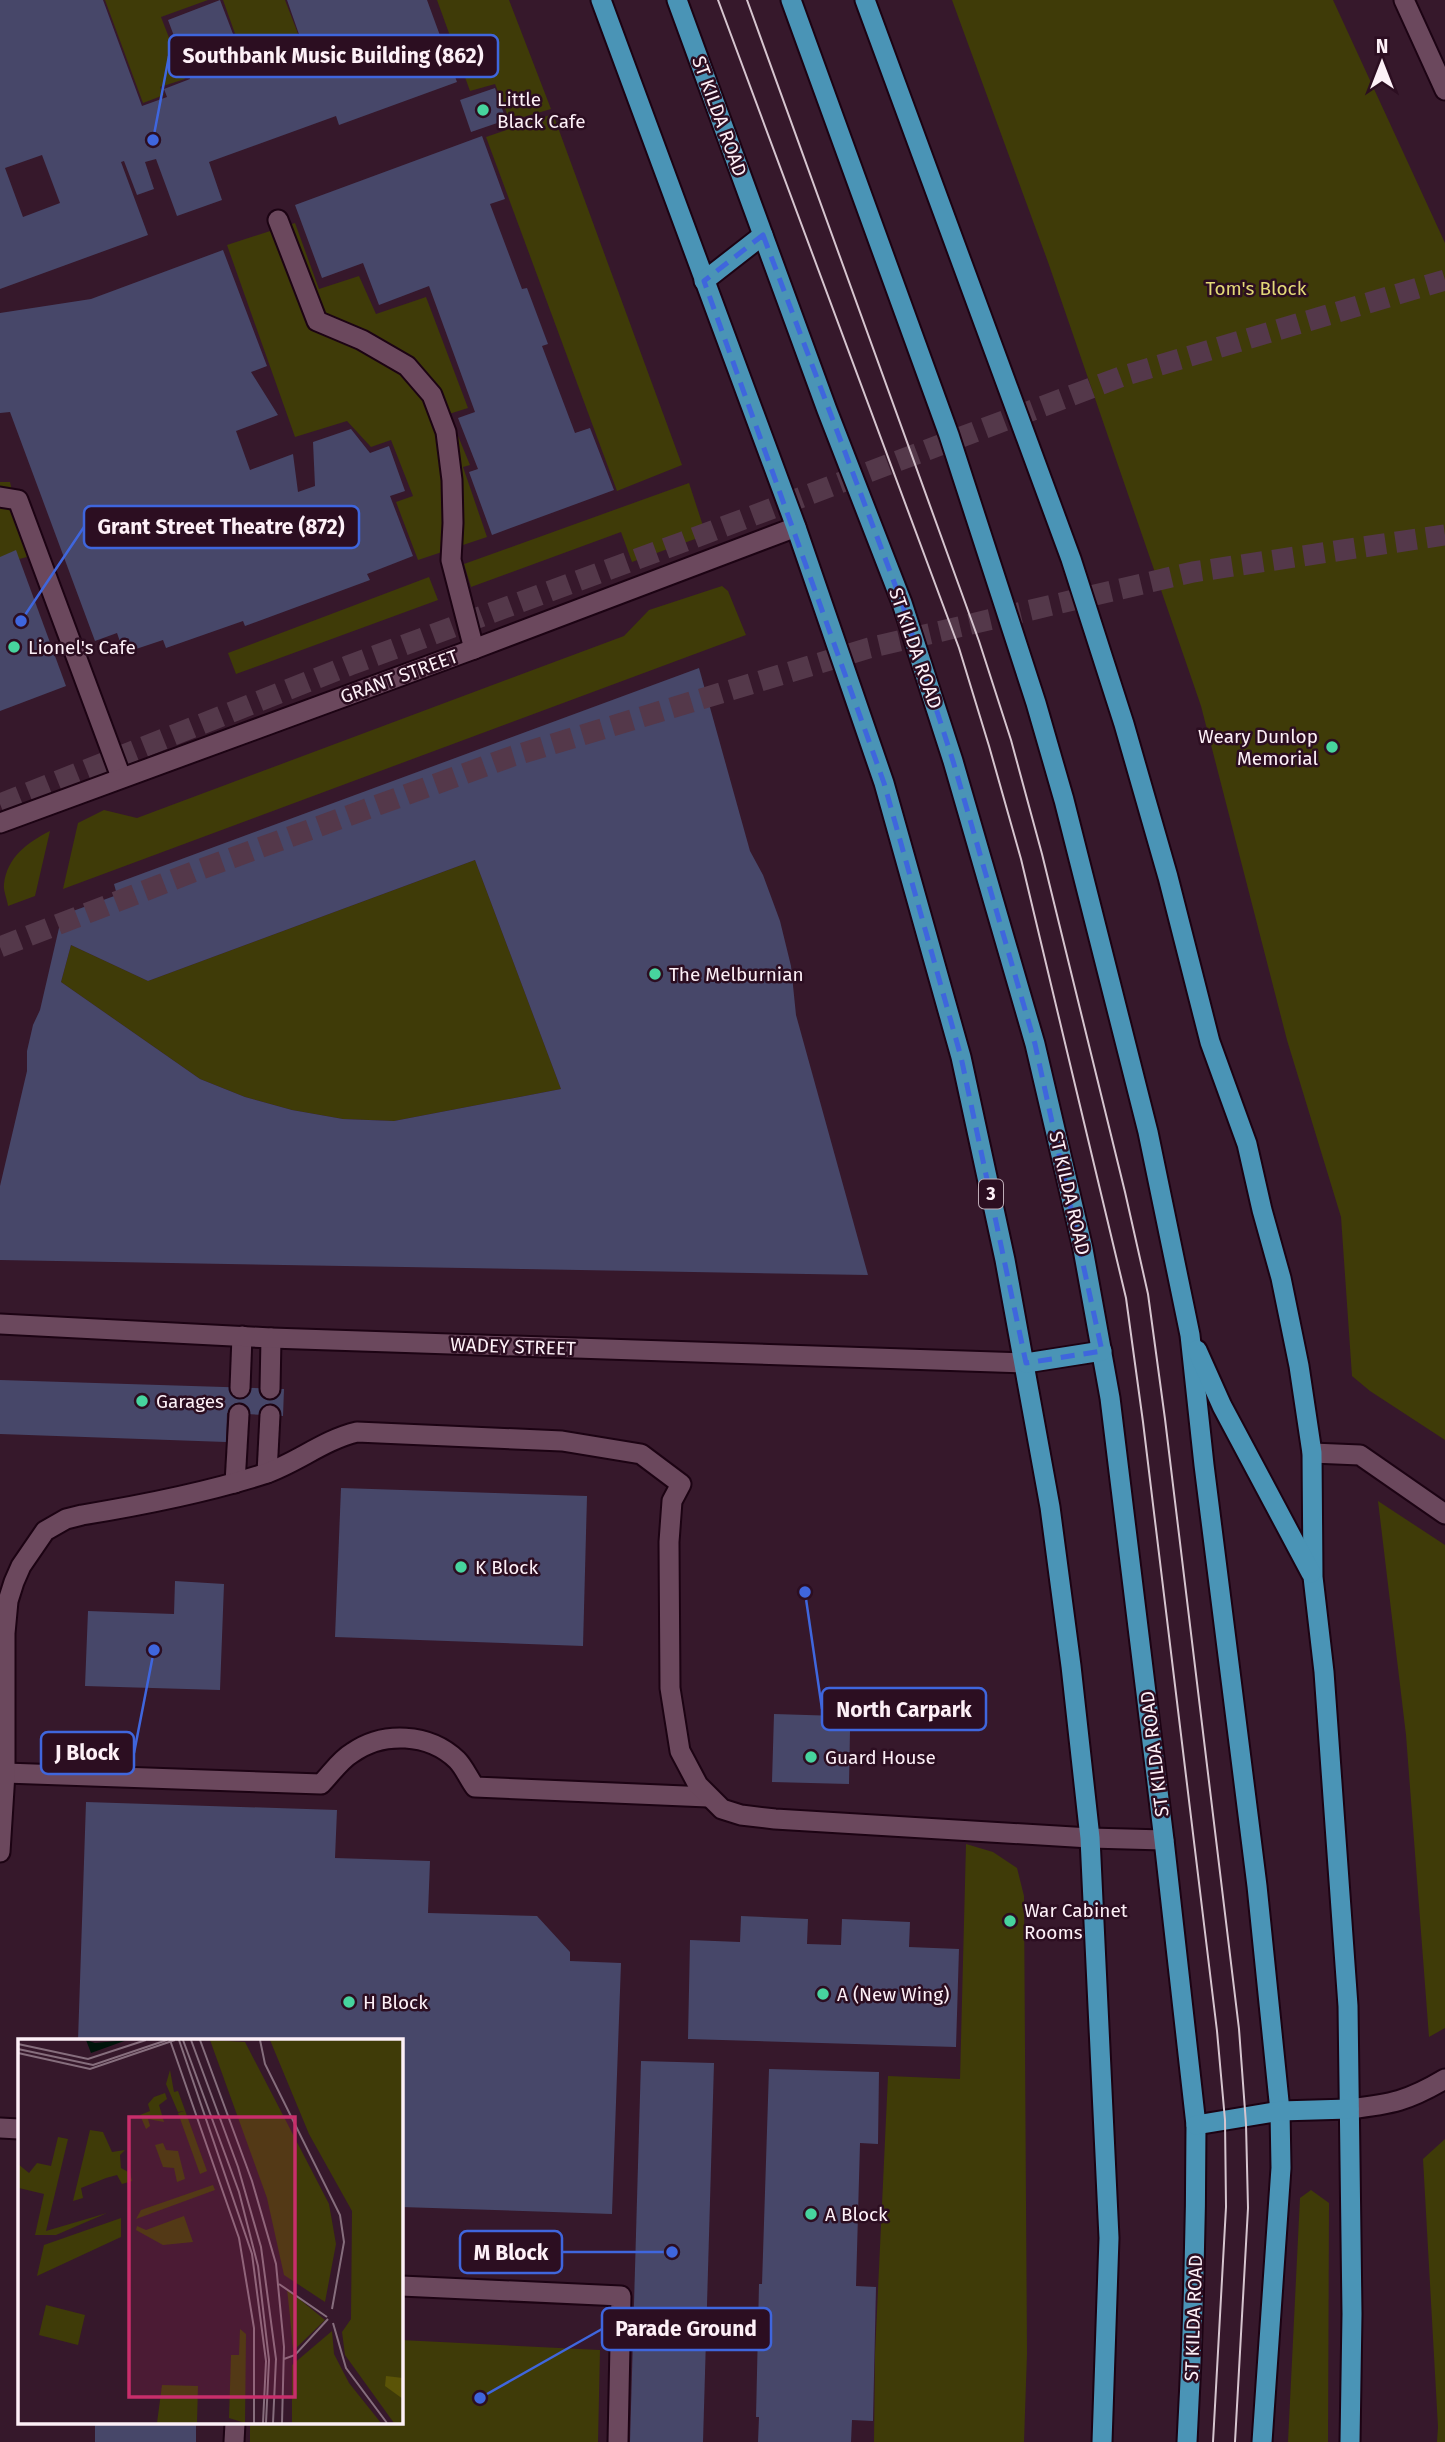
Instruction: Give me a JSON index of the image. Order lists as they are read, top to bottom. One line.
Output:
{"streets":{"main road":["ST KILDA ROAD","3"],"street":["GRANT STREET","WADEY STREET"]},"crossings":[["GRANT STREET","3"],["3","WADEY STREET"]],"parks":["Tom's Block"],"places":["Little Black Cafe","Southbank Music Building (862)","Grant Street Theatre (872)","Lionel's Cafe","Weary Dunlop Memorial","The Melburnian","Garages","K Block","North Carpark","J Block","Guard House","War Cabinet Rooms","A (New Wing)","H Block","A Block","M Block","Parade Ground"],"north":"top"}
